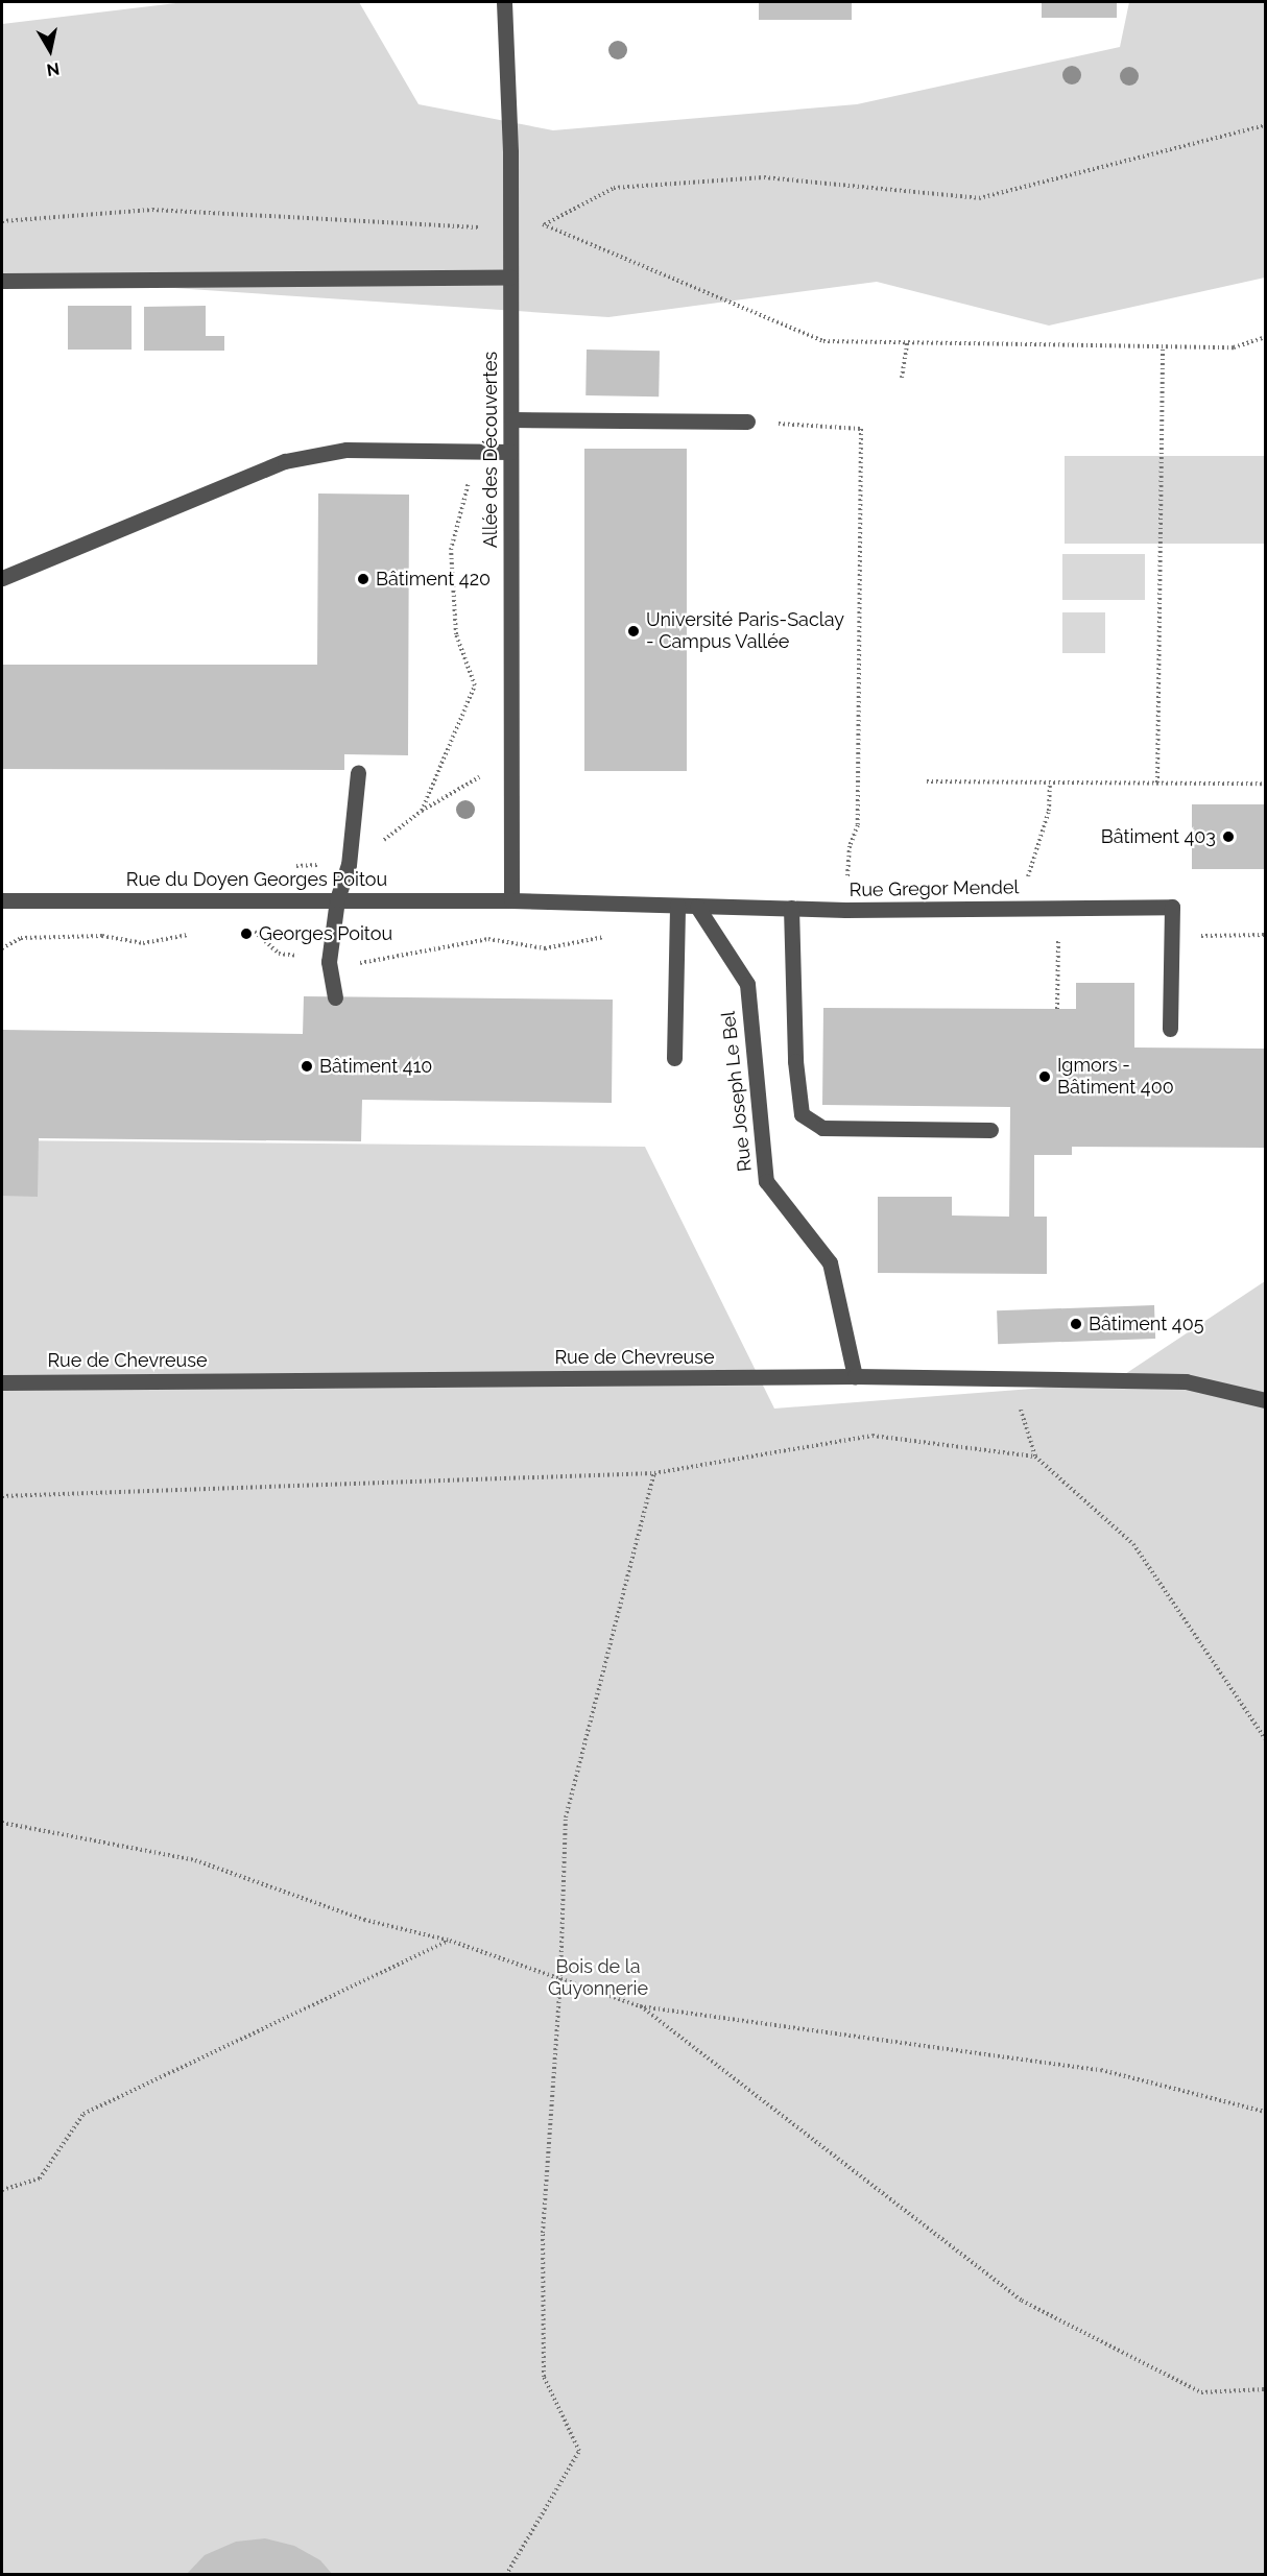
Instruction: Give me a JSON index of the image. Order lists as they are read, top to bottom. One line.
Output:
{"streets":{"street":["Allée des Découvertes","Rue du Doyen Georges Poitou","Rue Gregor Mendel","Rue Joseph Le Bel","Rue de Chevreuse"]},"crossings":[["Allée des Découvertes","Rue du Doyen Georges Poitou"],["Rue Gregor Mendel","Rue Joseph Le Bel"],["Rue Joseph Le Bel","Rue de Chevreuse"]],"parks":["Bois de la Guyonnerie"],"places":["Bâtiment 420","Université Paris-Saclay - Campus Vallée","Bâtiment 403","Georges Poitou","Bâtiment 410","Igmors - Bâtiment 400","Bâtiment 405"],"north":"bottom"}
